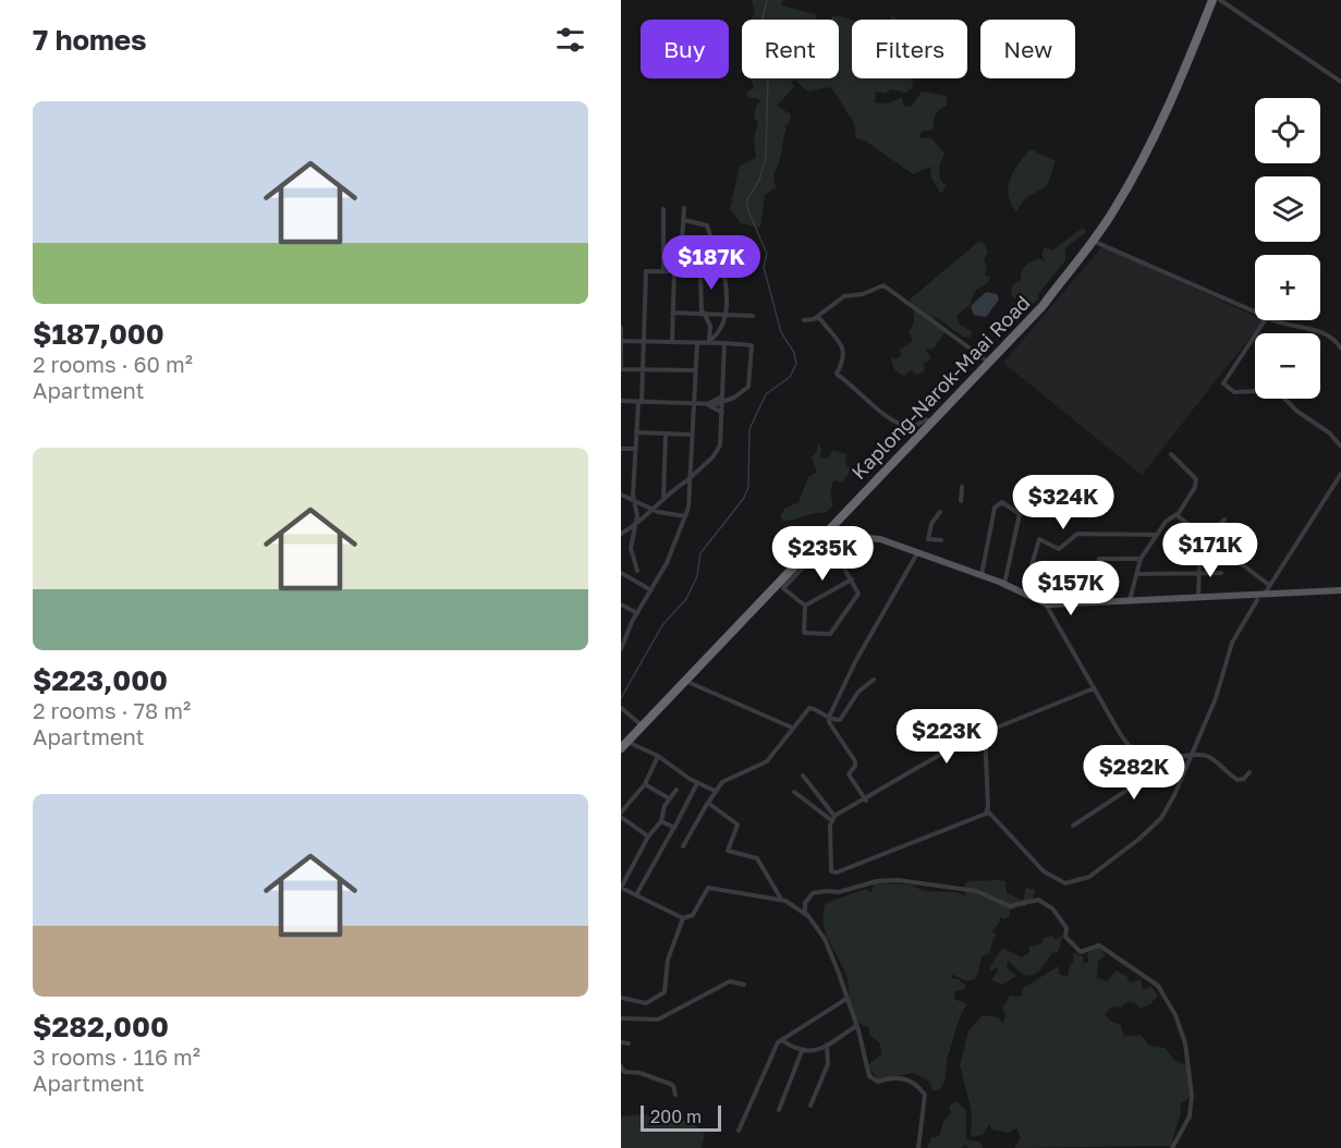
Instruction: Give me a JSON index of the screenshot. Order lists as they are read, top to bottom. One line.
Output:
{"streets":{"highway":["Kaplong-Narok-Maai Road"]},"scale_bar":"200 m","page":{"heading":"7 homes","chip":["Buy","Rent","Filters","New"],"list":[{"name":"$187,000","note":"2 rooms · 60 m² · Apartment"},{"name":"$223,000","note":"2 rooms · 78 m² · Apartment"},{"name":"$282,000","note":"3 rooms · 116 m² · Apartment"}],"map_buttons":["+","−"],"price":["$187K","$324K","$171K","$235K","$157K","$223K","$282K"],"scale":"200 m"}}
